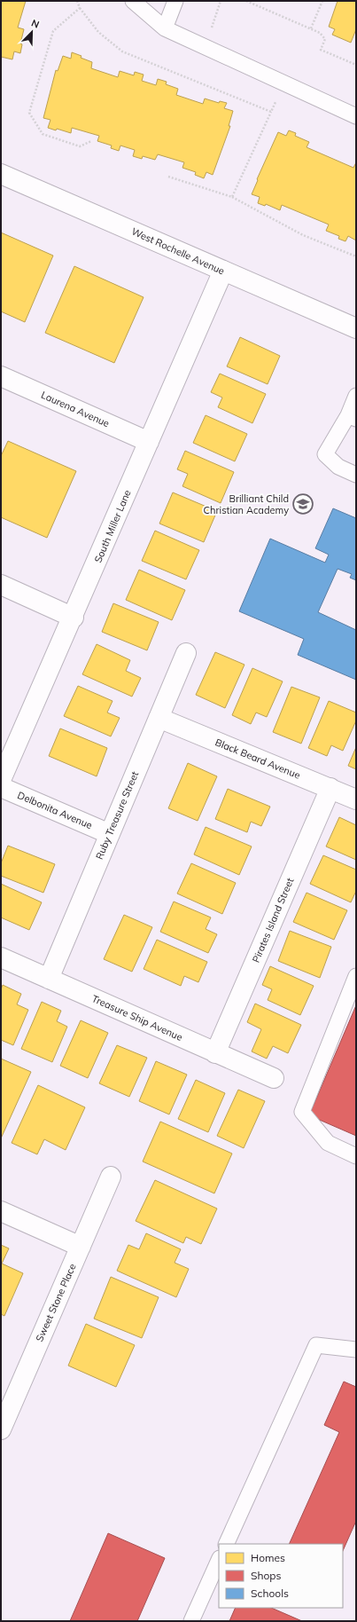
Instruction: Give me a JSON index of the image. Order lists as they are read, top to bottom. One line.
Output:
{"streets":{"street":["West Rochelle Avenue","Laurena Avenue","South Miller Lane","Black Beard Avenue","Delbonita Avenue","Ruby Treasure Street","Pirates Island Street","Treasure Ship Avenue","Sweet Stone Place"]},"crossings":[["West Rochelle Avenue","South Miller Lane"],["Laurena Avenue","South Miller Lane"],["Black Beard Avenue","Ruby Treasure Street"],["Black Beard Avenue","Pirates Island Street"],["Delbonita Avenue","Ruby Treasure Street"],["Ruby Treasure Street","Treasure Ship Avenue"],["Pirates Island Street","Treasure Ship Avenue"]],"places":{"school or university":["Brilliant Child Christian Academy"]},"legend":["Homes","Shops","Schools"],"north":"top right"}
